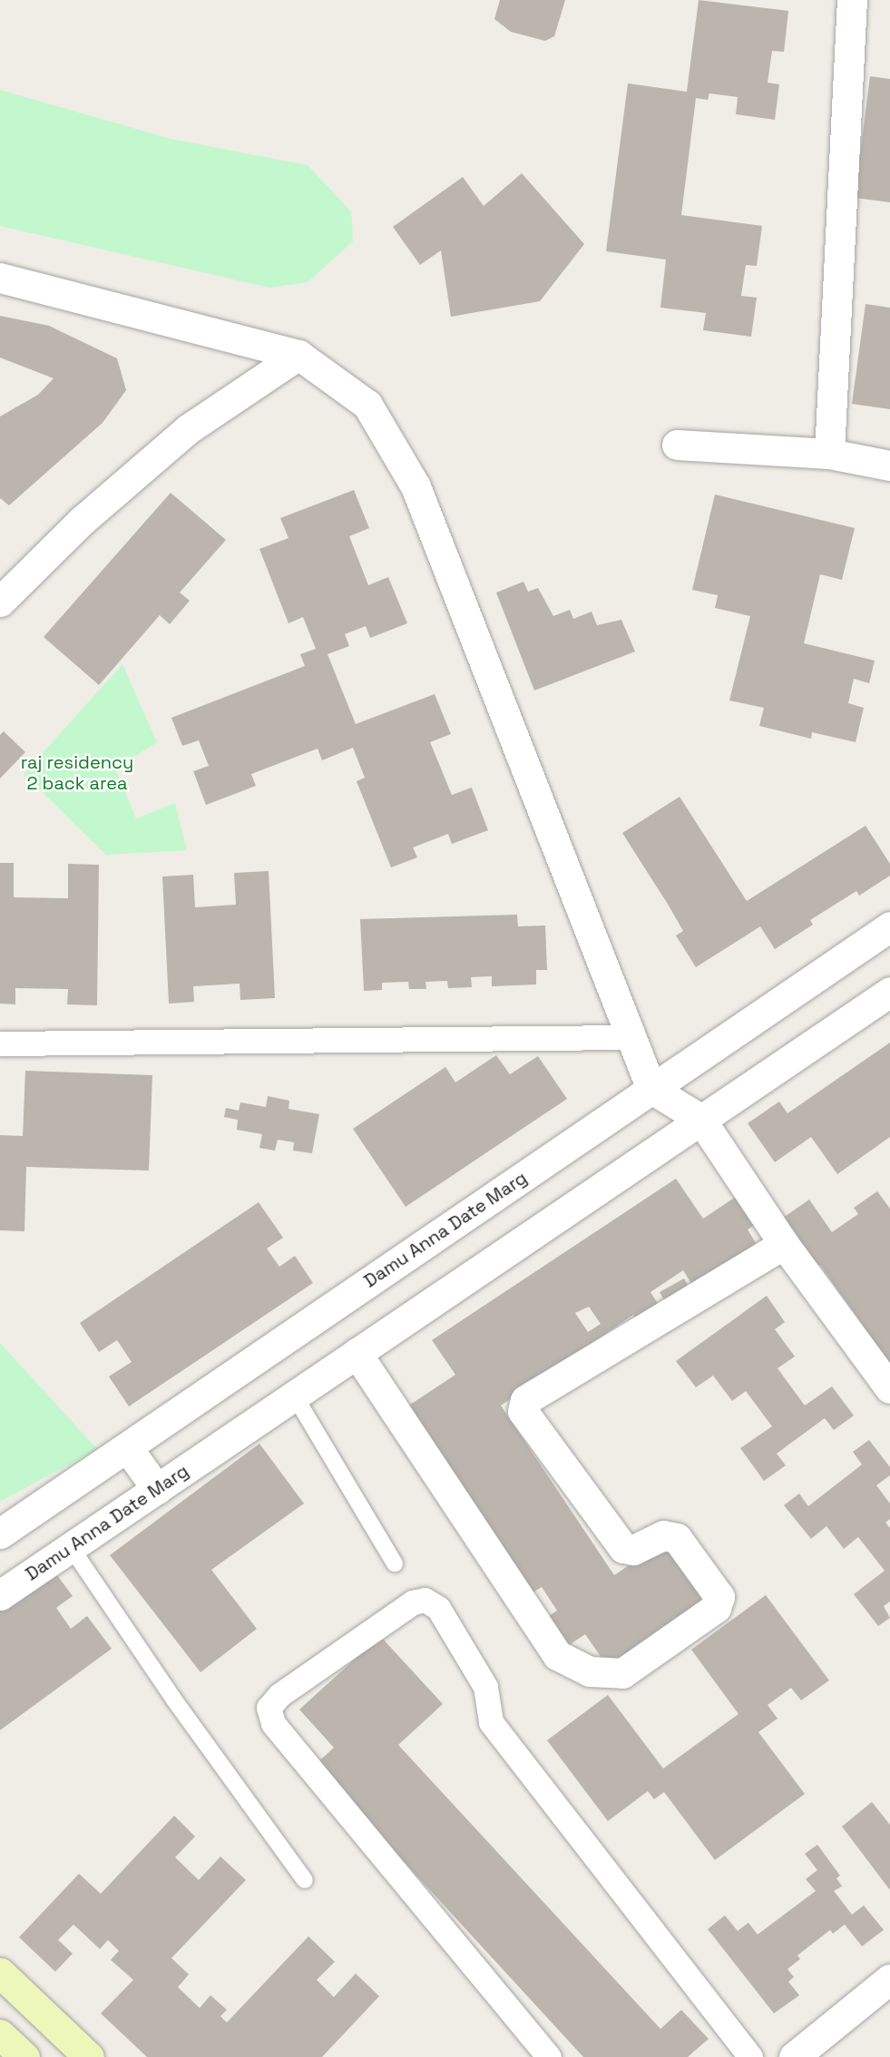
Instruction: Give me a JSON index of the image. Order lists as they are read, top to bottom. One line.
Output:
{"streets":{"street":["Damu Anna Date Marg"]},"parks":["raj residency 2 back area"]}
